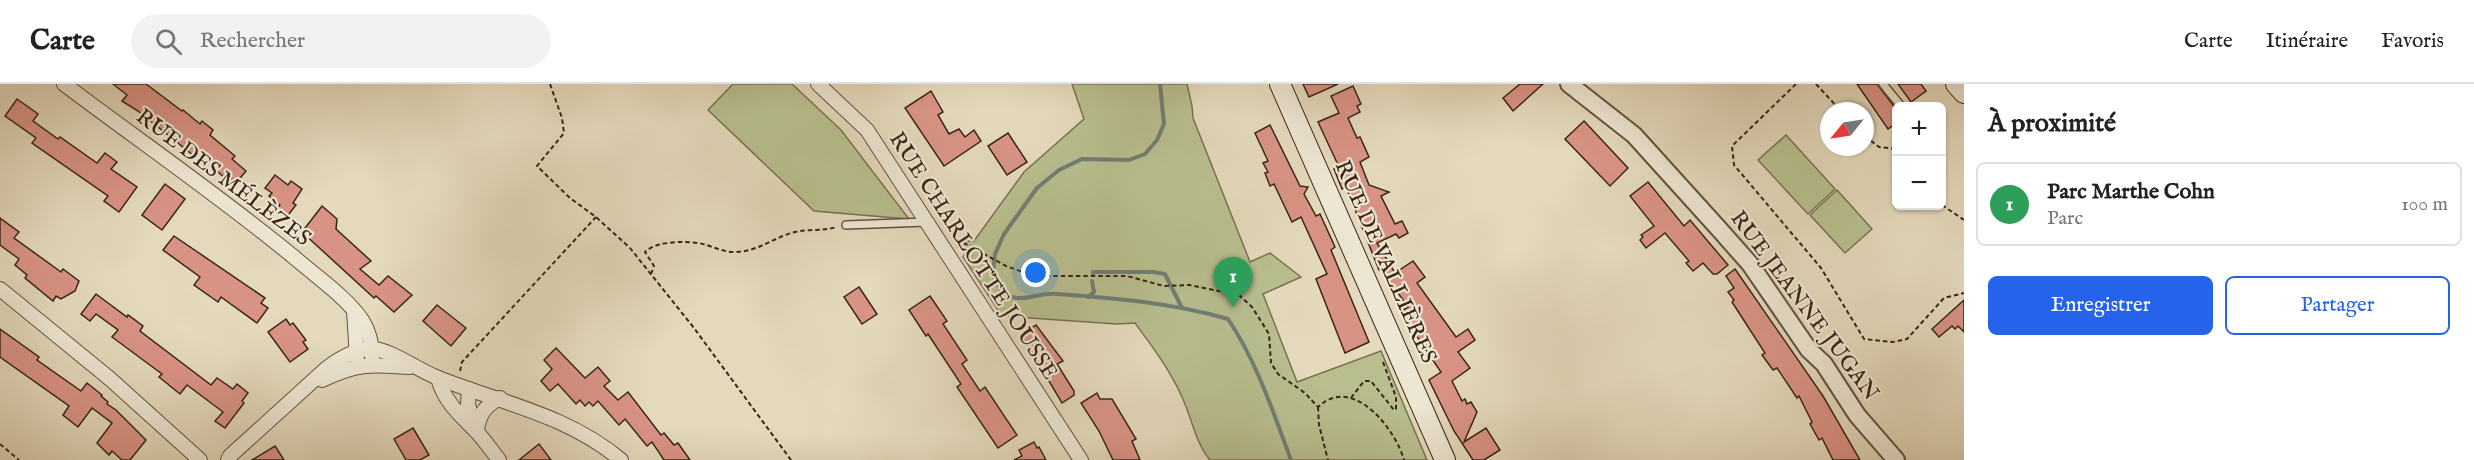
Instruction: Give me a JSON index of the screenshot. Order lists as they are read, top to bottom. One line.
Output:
{"streets":{"main road":["RUE DE VALLIÈRES"],"street":["RUE DES MÉLÈZES","RUE CHARLOTTE JOUSSE","RUE JEANNE JUGAN"]},"north":"bottom left","page":{"header":"Carte","search":"Rechercher","nav":["Carte","Itinéraire","Favoris"],"heading":"À proximité","map_buttons":["+","−"],"list":[{"mark":"1","name":"Parc Marthe Cohn","note":"Parc","value":"100 m"}],"pins":"1","buttons":["Enregistrer","Partager"]}}
